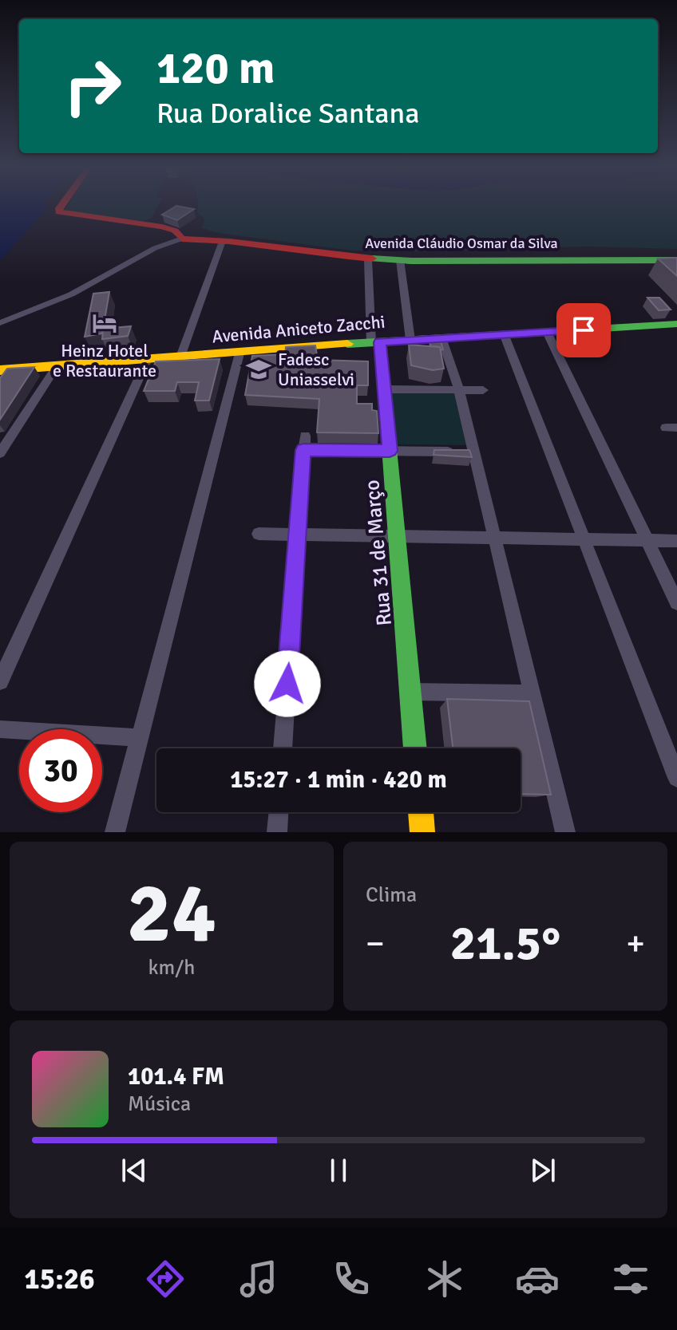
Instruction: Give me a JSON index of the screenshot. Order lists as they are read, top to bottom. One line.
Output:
{"streets":{"street":["Avenida Cláudio Osmar da Silva","Avenida Aniceto Zacchi","Rua 31 de Março"]},"crossings":[["Avenida Aniceto Zacchi","Rua 31 de Março"]],"places":{"hotel":["Heinz Hotel e Restaurante"],"school or university":["Fadesc Uniasselvi"]},"page":{"turn":["120 m","Rua Doralice Santana"],"limit":"30","trip":"15:27 · 1 min · 420 m","tile":[["24","km/h"],"Clima"],"heat":["−","21.5°","+"],"song":["101.4 FM","Música"],"tabs":"15:26"}}
